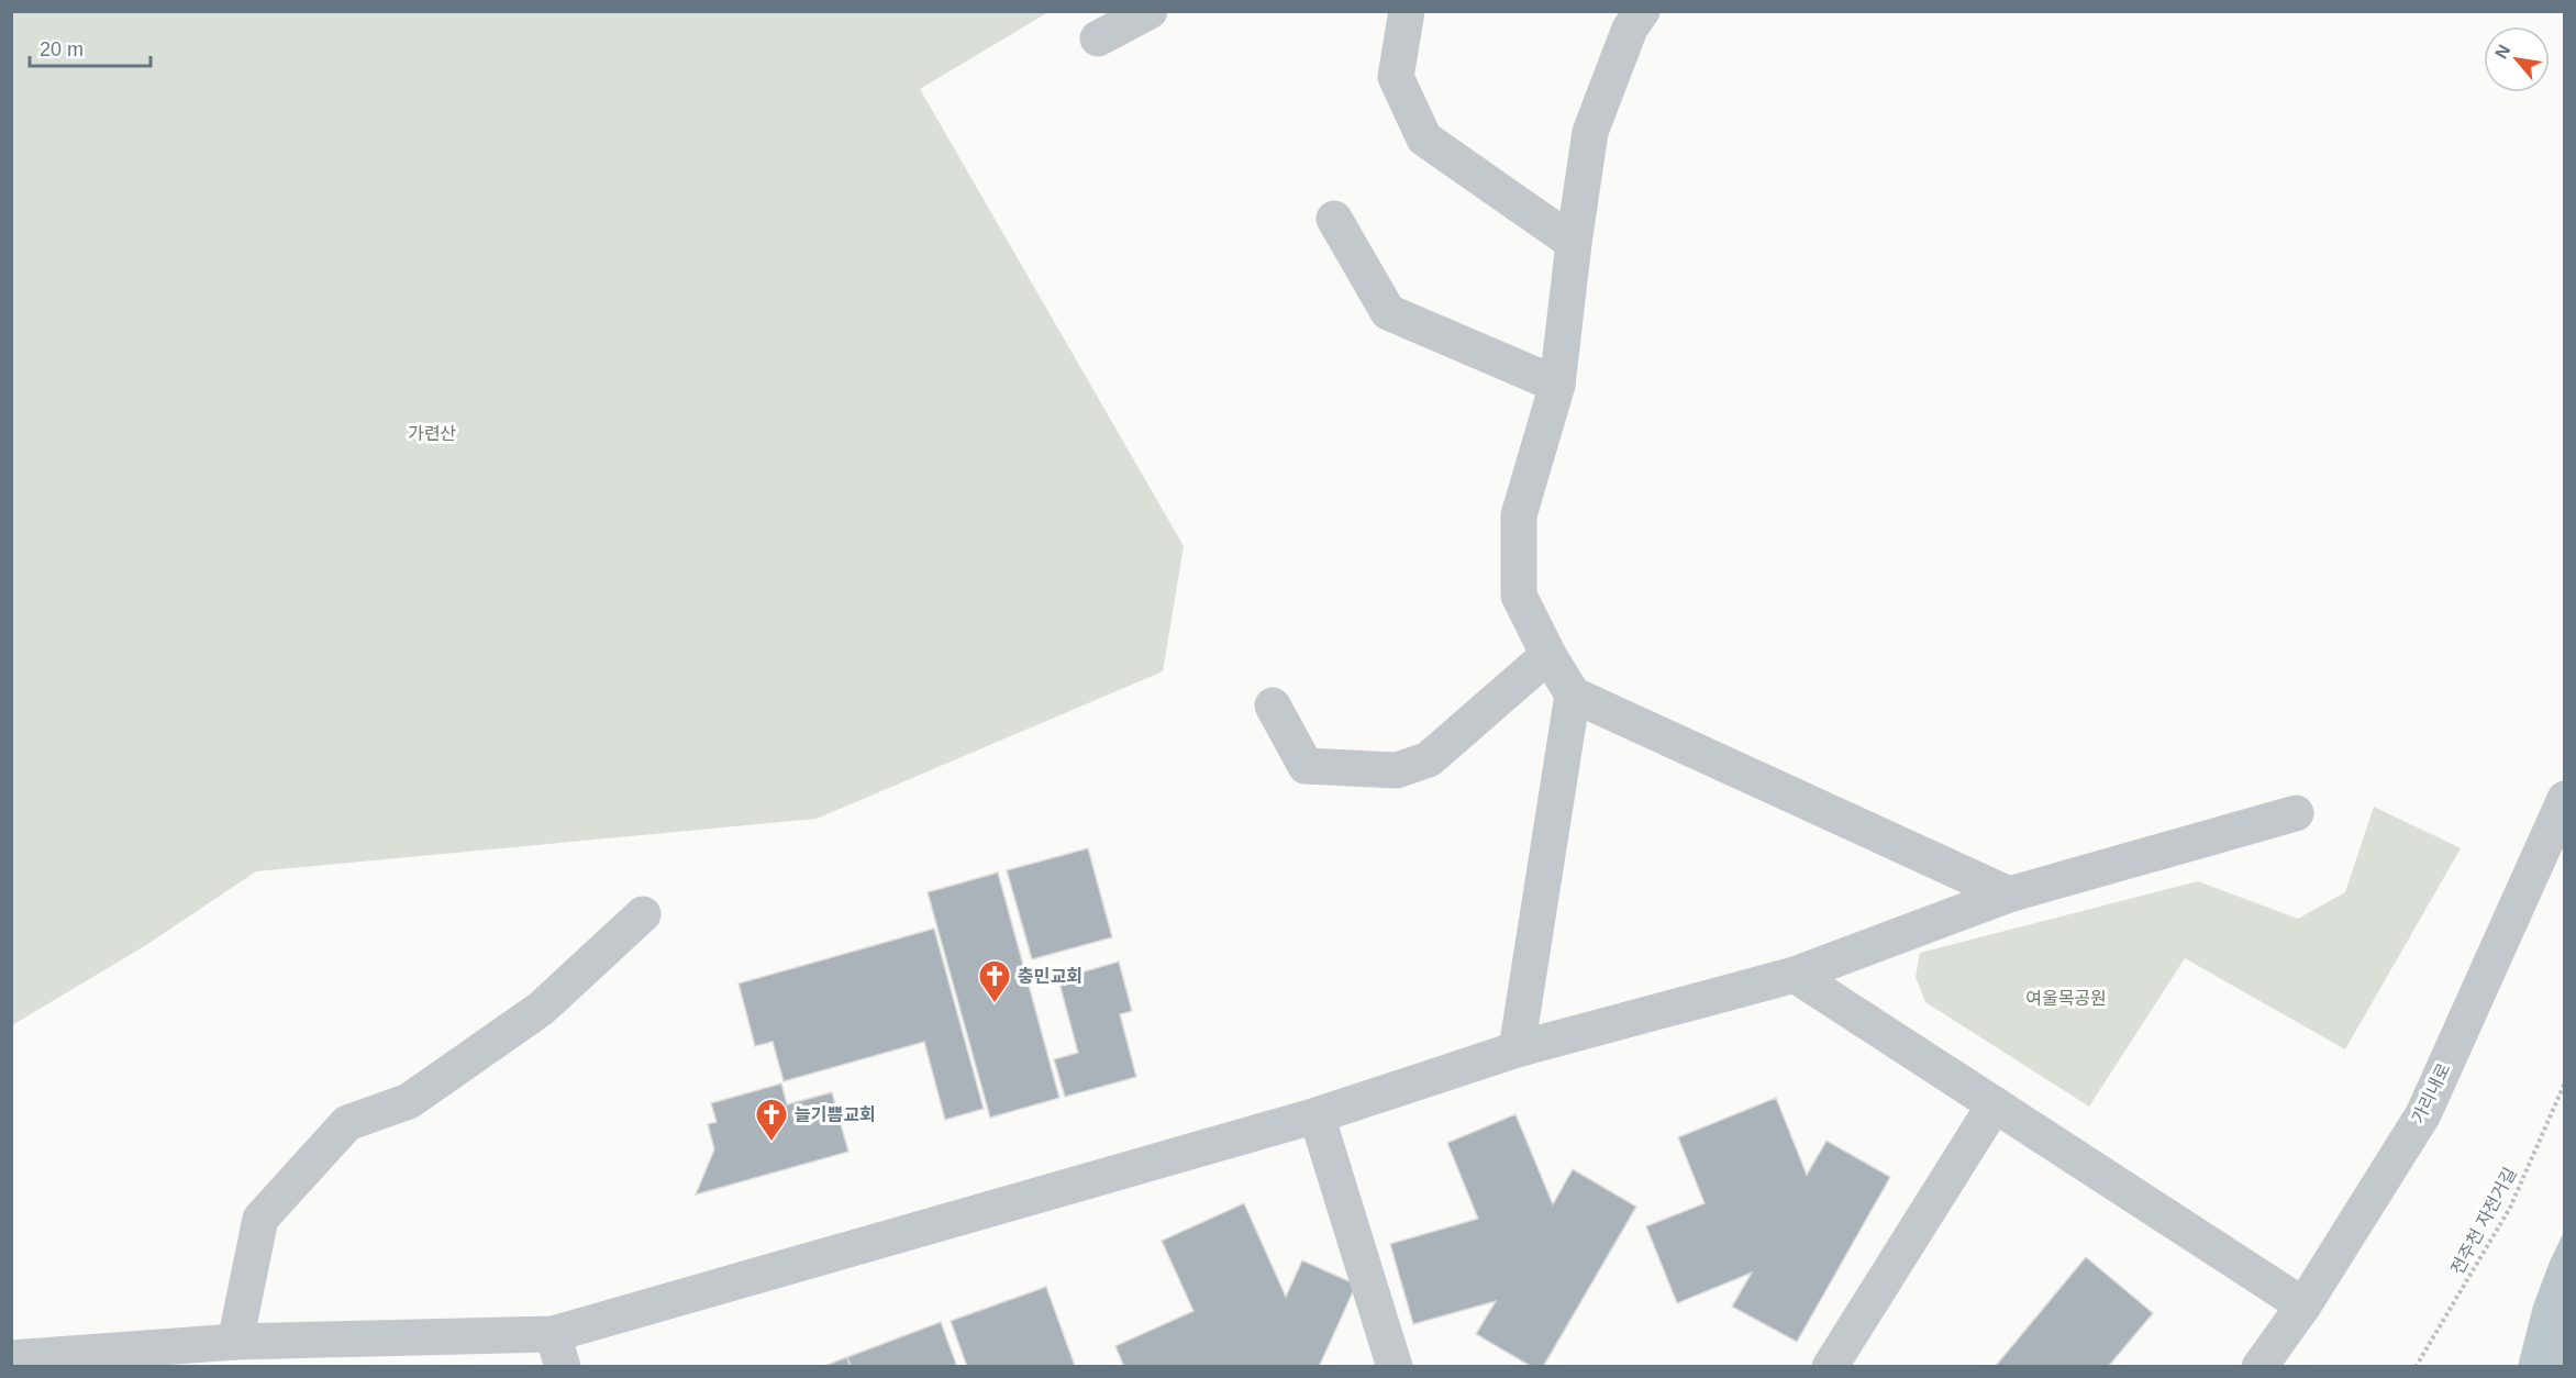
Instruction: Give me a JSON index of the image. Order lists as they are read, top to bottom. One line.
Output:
{"streets":{"street":["가리내로"],"path":["전주천 자전거길"]},"parks":["가련산","여울목공원"],"places":{"church":["충민교회","늘기쁨교회"]},"scale_bar":"20 m","north":"top left"}
